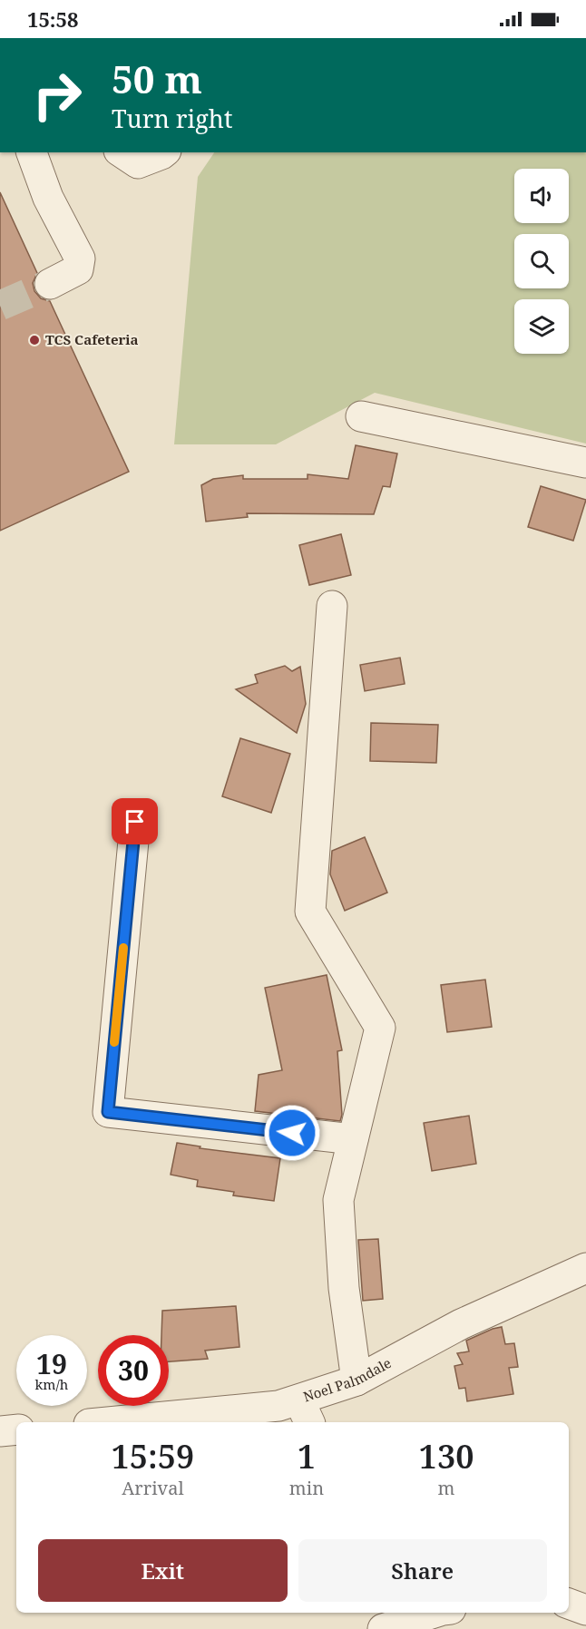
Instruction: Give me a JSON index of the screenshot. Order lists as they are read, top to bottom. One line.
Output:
{"streets":{"street":["Noel Palmdale"]},"places":["TCS Cafeteria"],"page":{"status":"15:58","turn":["50 m","Turn right"],"speed":"19 km/h","limit":"30","eta":["15:59","Arrival","1","min","130","m"],"buttons":["Exit","Share"]}}
